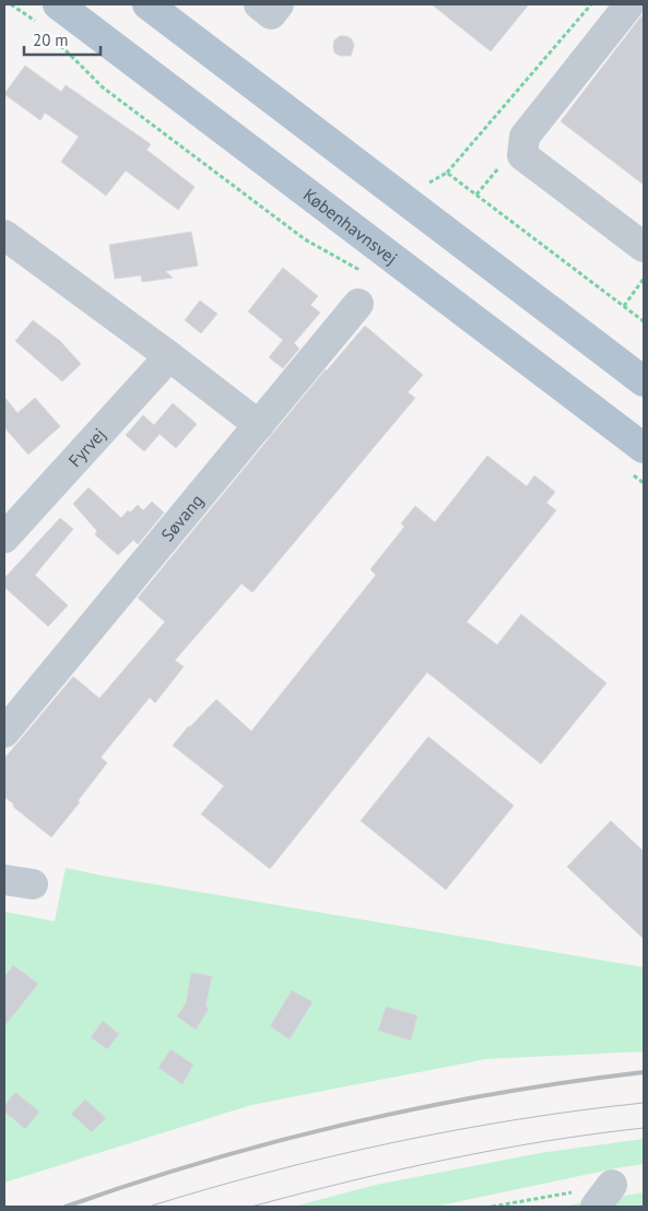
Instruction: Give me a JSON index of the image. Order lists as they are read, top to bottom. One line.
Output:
{"streets":{"main road":["Københavnsvej"],"street":["Fyrvej","Søvang"]},"scale_bar":"20 m"}
